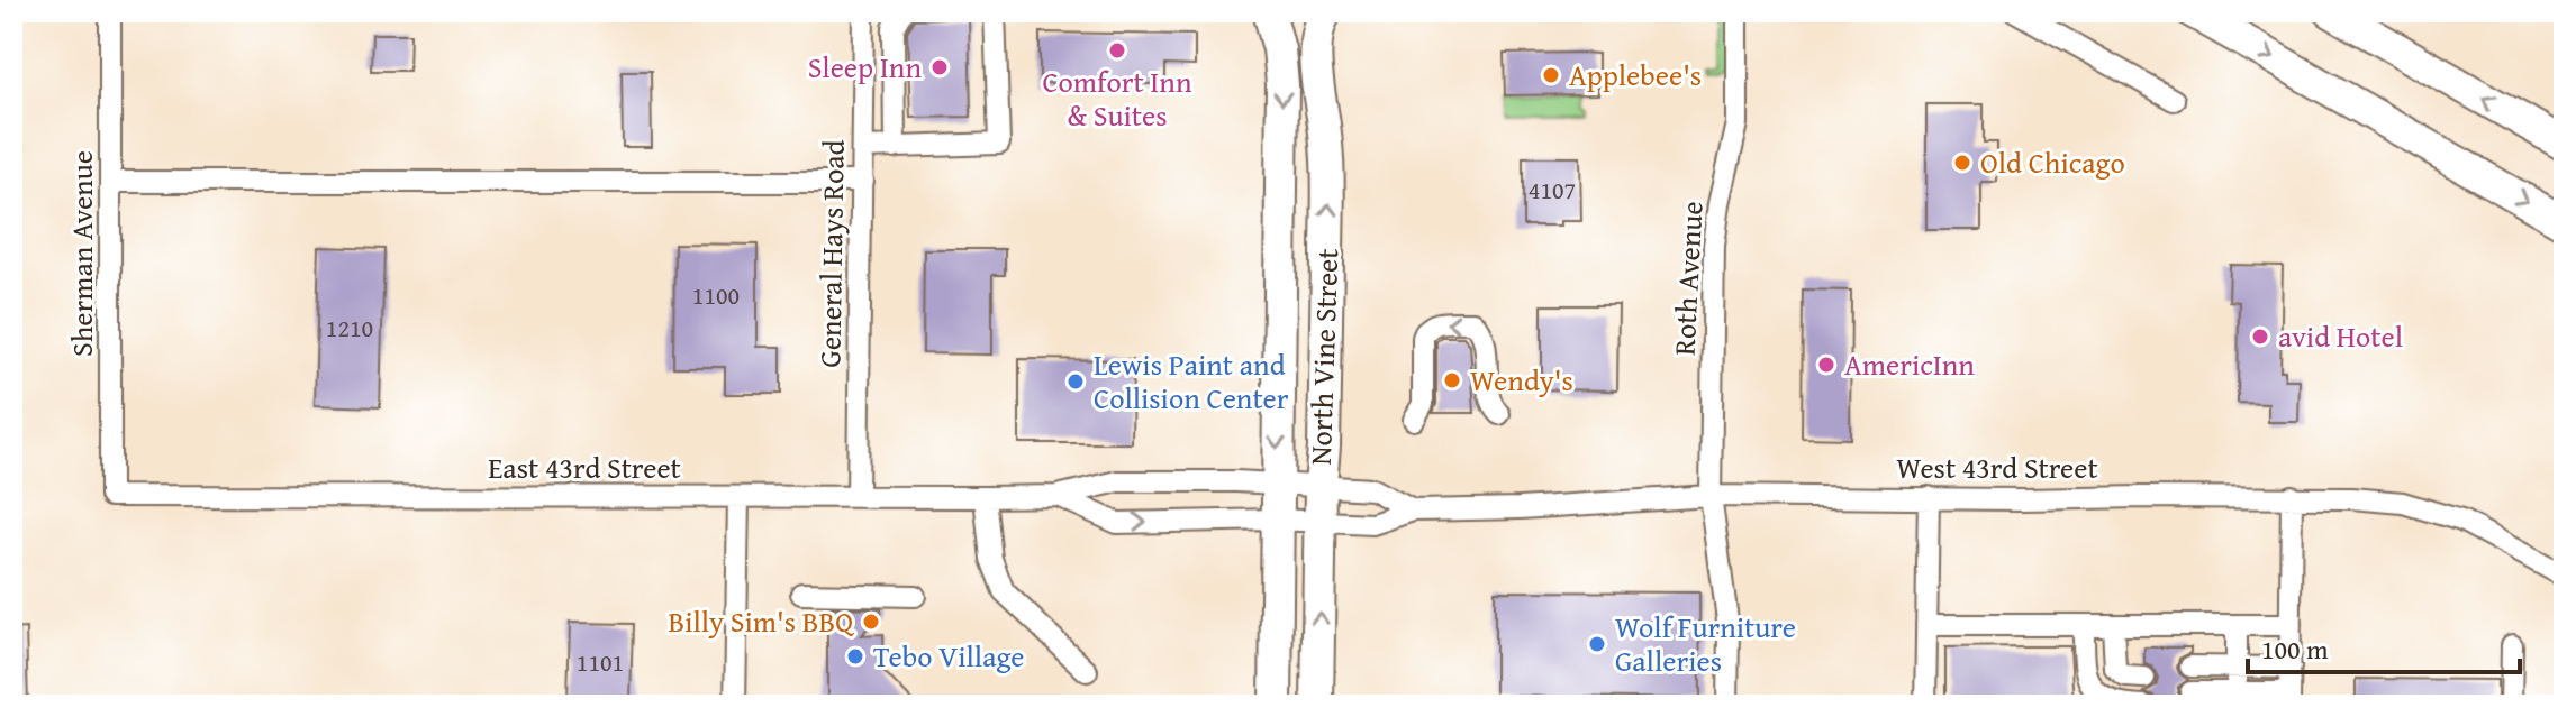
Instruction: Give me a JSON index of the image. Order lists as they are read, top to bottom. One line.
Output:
{"streets":{"highway":["North Vine Street"],"street":["Sherman Avenue","General Hays Road","Roth Avenue","East 43rd Street","West 43rd Street"]},"crossings":[["Sherman Avenue","East 43rd Street"],["General Hays Road","East 43rd Street"],["Roth Avenue","West 43rd Street"],["North Vine Street","East 43rd Street"],["East 43rd Street","West 43rd Street"]],"places":["Comfort Inn & Suites","Sleep Inn","Applebee's","Old Chicago","avid Hotel","AmericInn","Wendy's","Lewis Paint and Collision Center","Billy Sim's BBQ","Wolf Furniture Galleries","Tebo Village"],"house_numbers":["4107","1100","1210","1101"],"scale_bar":"100 m"}
